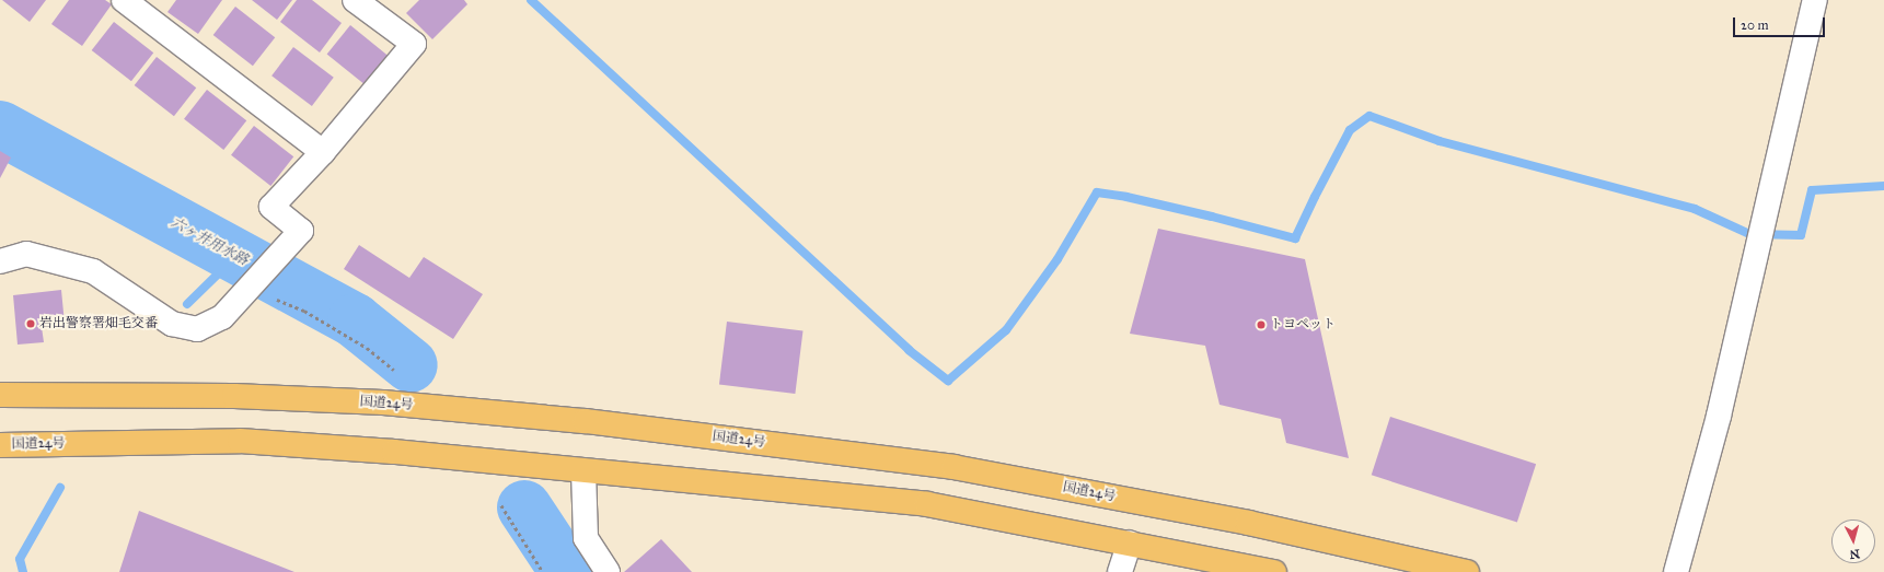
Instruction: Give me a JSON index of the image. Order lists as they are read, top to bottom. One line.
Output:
{"streets":{"highway":["国道24号"]},"water":["六ヶ井用水路"],"places":["岩出警察署畑毛交番","トヨペット"],"scale_bar":"20 m","north":"bottom"}
